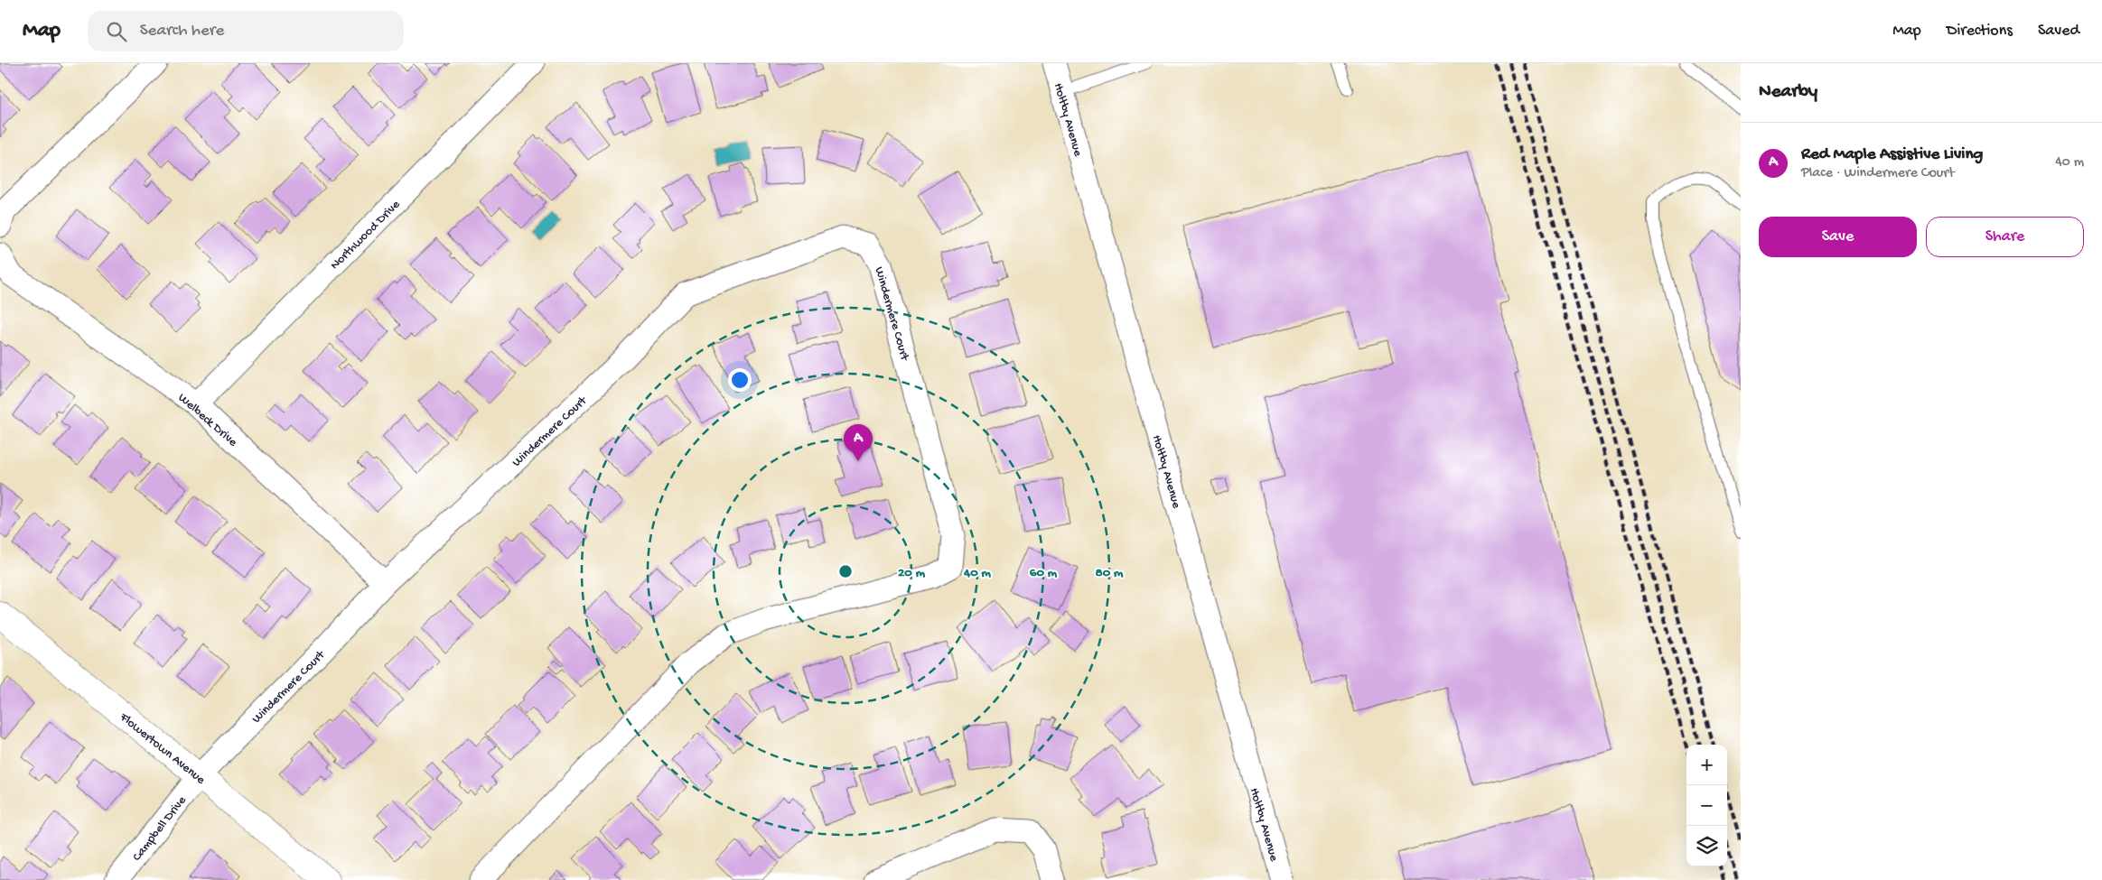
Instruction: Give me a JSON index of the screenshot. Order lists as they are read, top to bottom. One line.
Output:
{"streets":{"street":["Holtby Avenue","Northwood Drive","Windermere Court","Welbeck Drive","Flowertown Avenue","Campbell Drive"]},"crossings":[["Northwood Drive","Welbeck Drive"],["Windermere Court","Welbeck Drive"],["Windermere Court","Flowertown Avenue"],["Windermere Court","Campbell Drive"],["Flowertown Avenue","Campbell Drive"]],"page":{"header":"Map","search":"Search here","nav":["Map","Directions","Saved"],"heading":"Nearby","list":[{"mark":"A","name":"Red Maple Assistive Living","note":"Place · Windermere Court","value":"40 m"}],"buttons":["Save","Share"],"pins":"A","map_buttons":["+","−"]},"rings":["20 m","40 m","60 m","80 m"]}
